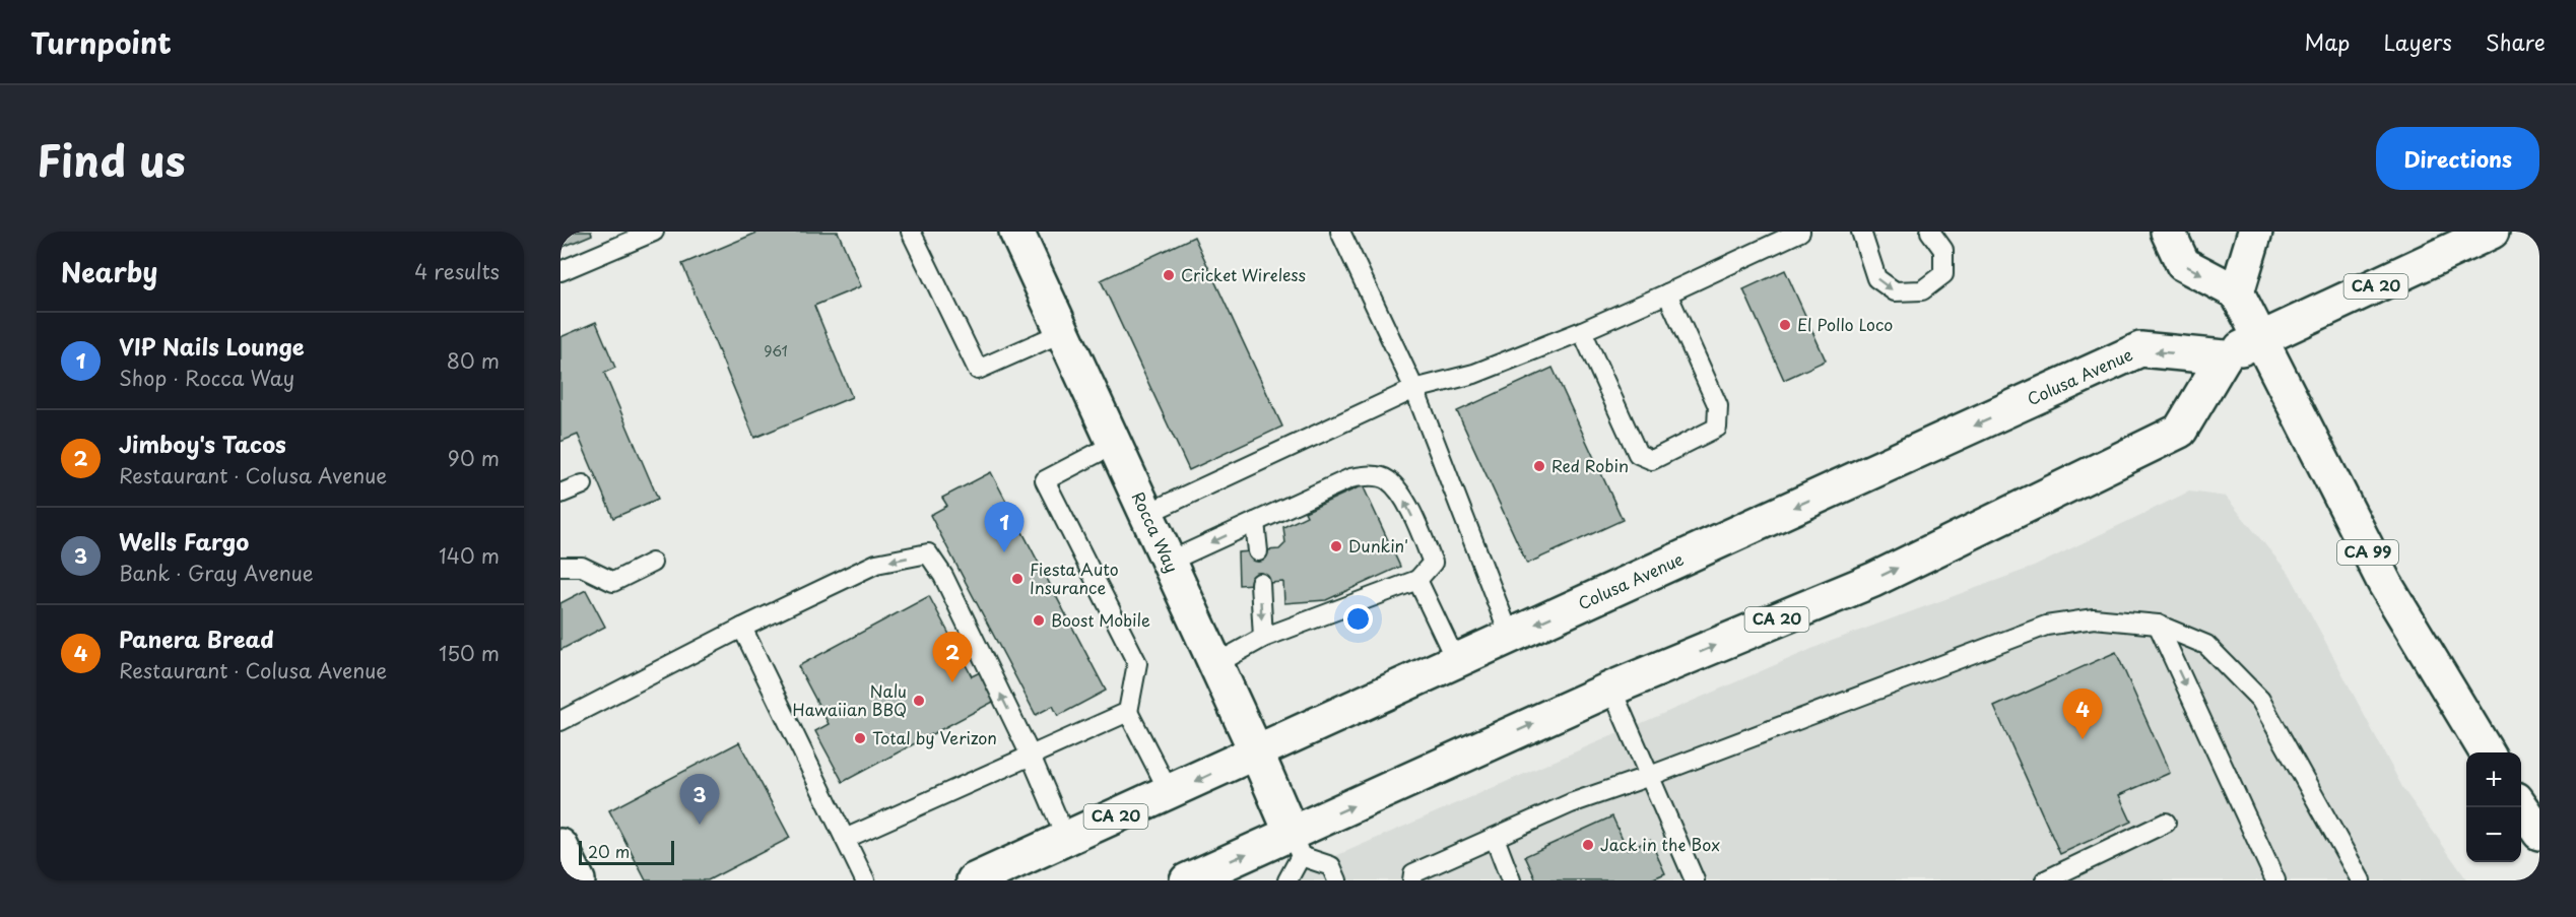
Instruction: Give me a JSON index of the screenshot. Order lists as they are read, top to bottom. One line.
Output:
{"streets":{"main road":["CA 20","Colusa Avenue","Rocca Way","CA 99"]},"crossings":[["CA 20","Colusa Avenue"],["CA 20","Rocca Way"],["CA 20","CA 99"],["Colusa Avenue","Rocca Way"]],"places":["Cricket Wireless","El Pollo Loco","Red Robin","Dunkin'","Fiesta Auto Insurance","Boost Mobile","Nalu Hawaiian BBQ","Total by Verizon","Jack in the Box"],"house_numbers":["961"],"scale_bar":"20 m","page":{"header":"Turnpoint","nav":["Map","Layers","Share"],"title":"Find us","buttons":"Directions","heading":["Nearby","4 results"],"list":[{"mark":"1","name":"VIP Nails Lounge","note":"Shop · Rocca Way","value":"80 m"},{"mark":"2","name":"Jimboy's Tacos","note":"Restaurant · Colusa Avenue","value":"90 m"},{"mark":"3","name":"Wells Fargo","note":"Bank · Gray Avenue","value":"140 m"},{"mark":"4","name":"Panera Bread","note":"Restaurant · Colusa Avenue","value":"150 m"}],"pins":["1","2","4","3"],"map_buttons":["+","−"],"scale":"20 m"}}
